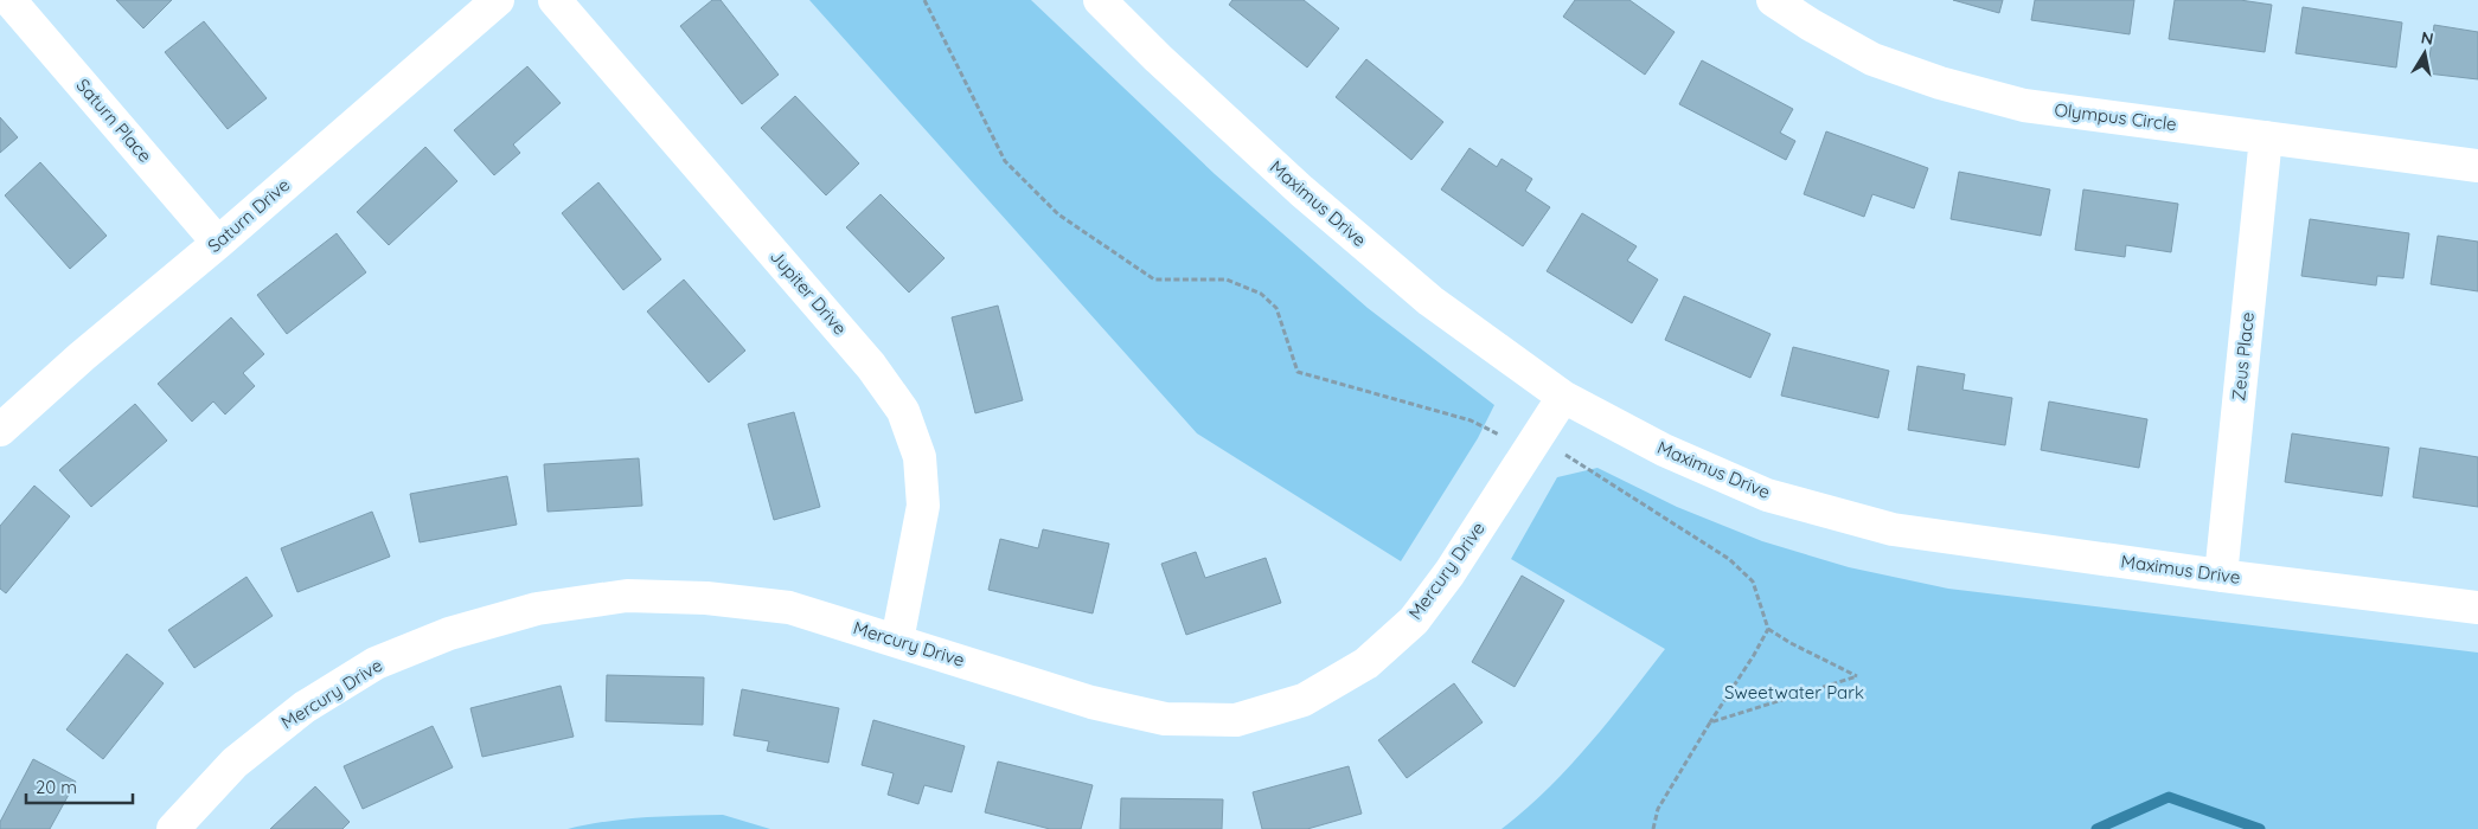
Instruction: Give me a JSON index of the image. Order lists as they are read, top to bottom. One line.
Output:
{"streets":{"street":["Olympus Circle","Saturn Place","Maximus Drive","Saturn Drive","Jupiter Drive","Zeus Place","Mercury Drive"]},"crossings":[["Olympus Circle","Zeus Place"],["Saturn Place","Saturn Drive"],["Maximus Drive","Zeus Place"],["Maximus Drive","Mercury Drive"],["Jupiter Drive","Mercury Drive"]],"parks":["Sweetwater Park"],"scale_bar":"20 m","north":"top"}
